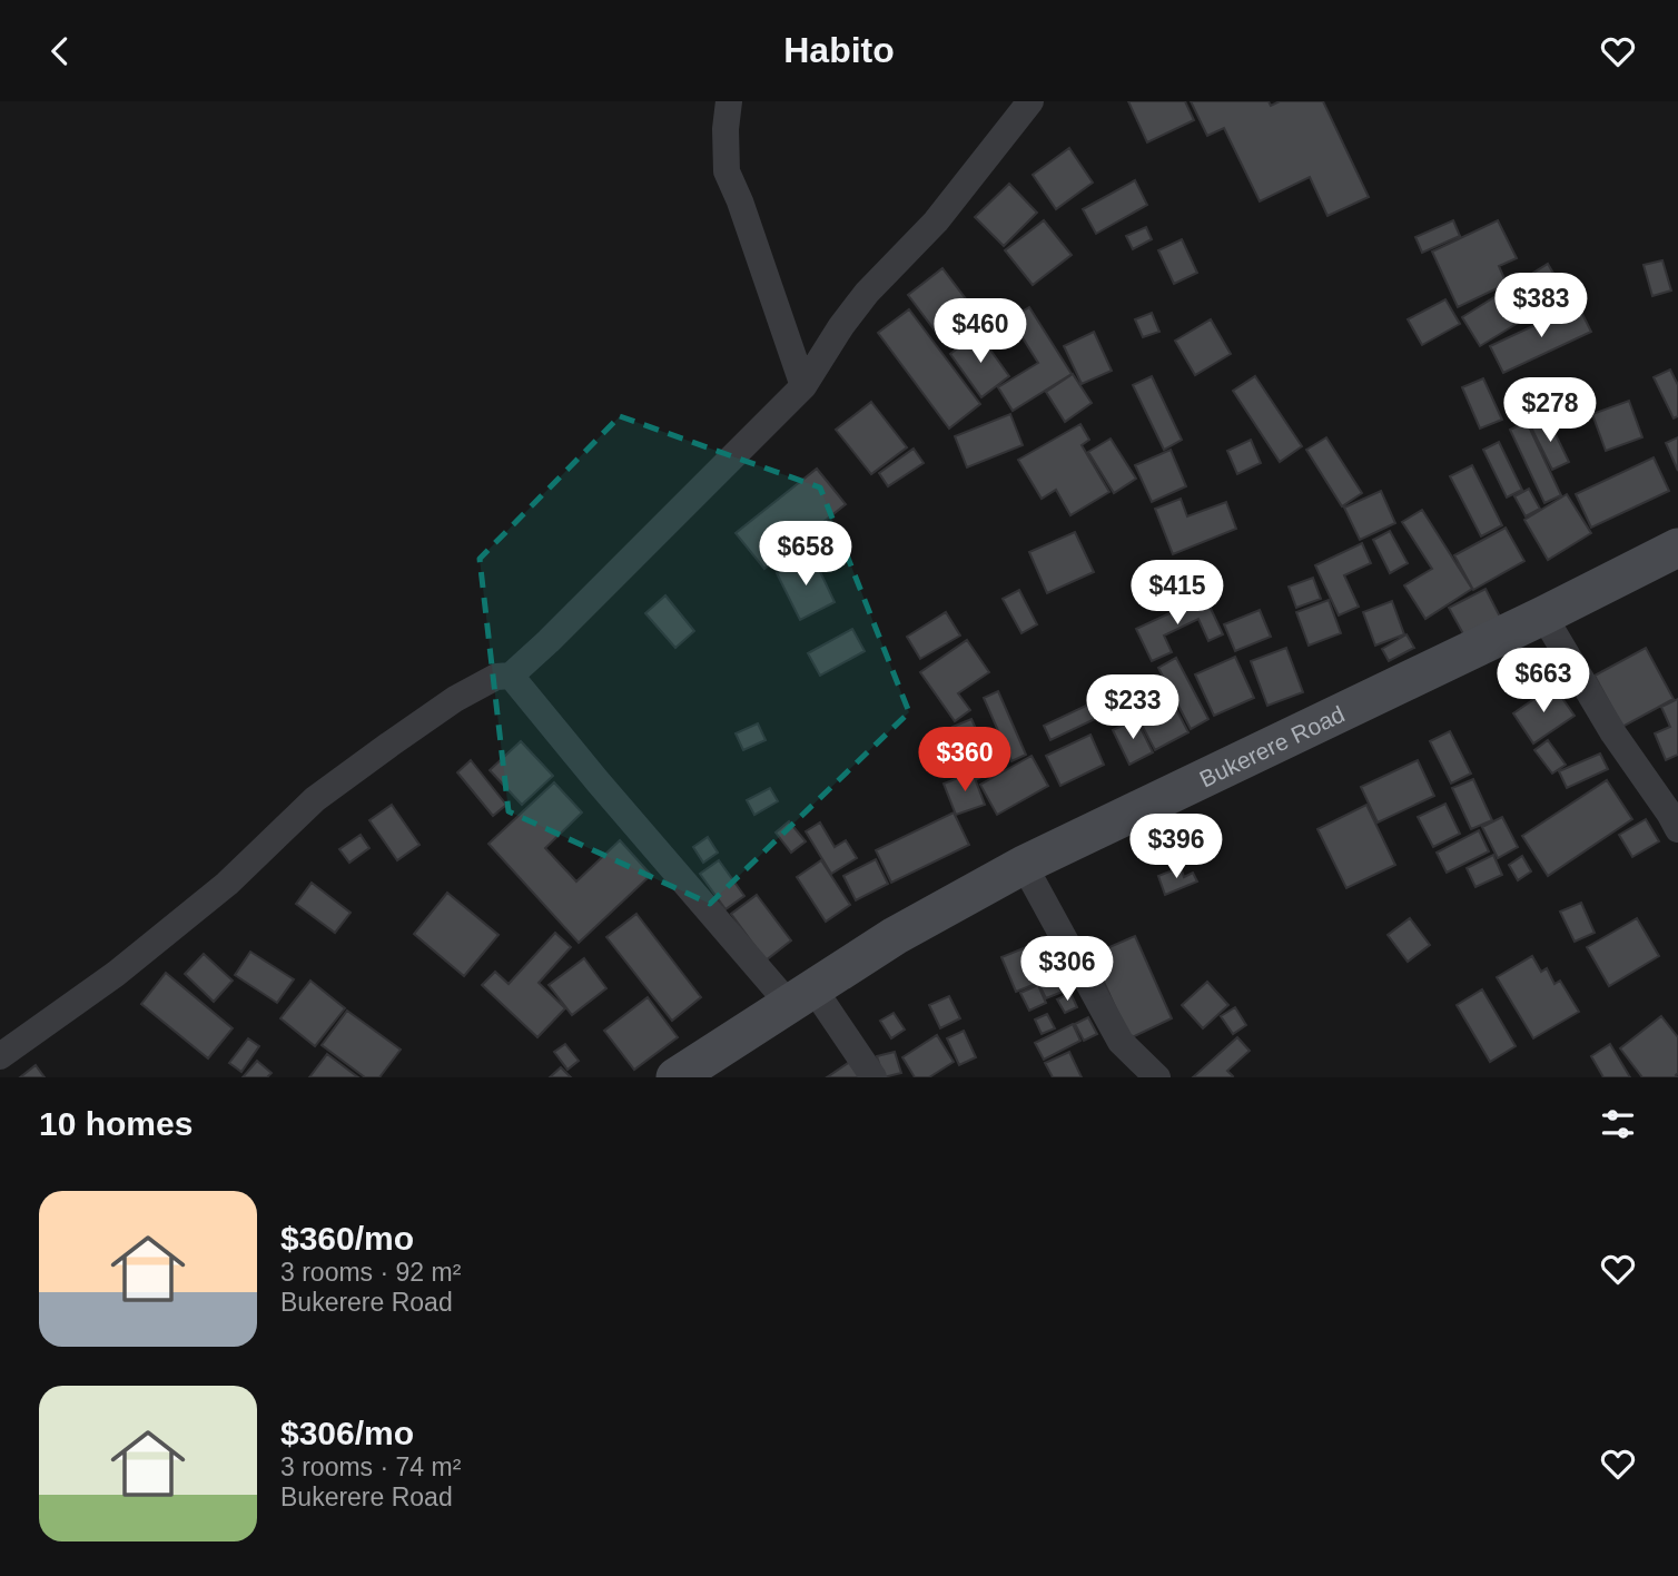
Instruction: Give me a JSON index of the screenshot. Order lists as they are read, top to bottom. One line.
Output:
{"streets":{"street":["Bukerere Road"]},"page":{"header":"Habito","price":["$383","$460","$278","$658","$415","$663","$233","$360","$396","$306"],"heading":"10 homes","list":[{"name":"$360/mo","note":"3 rooms · 92 m² · Bukerere Road"},{"name":"$306/mo","note":"3 rooms · 74 m² · Bukerere Road"}]}}
